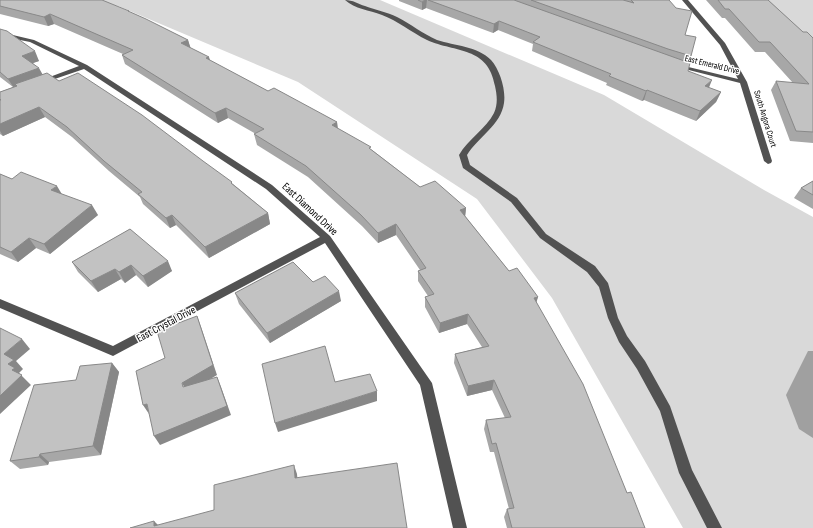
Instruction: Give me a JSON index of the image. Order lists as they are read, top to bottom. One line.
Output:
{"streets":{"street":["East Emerald Drive","South Angora Court","East Diamond Drive","East Crystal Drive"]},"crossings":[["East Emerald Drive","South Angora Court"],["East Diamond Drive","East Crystal Drive"]]}
